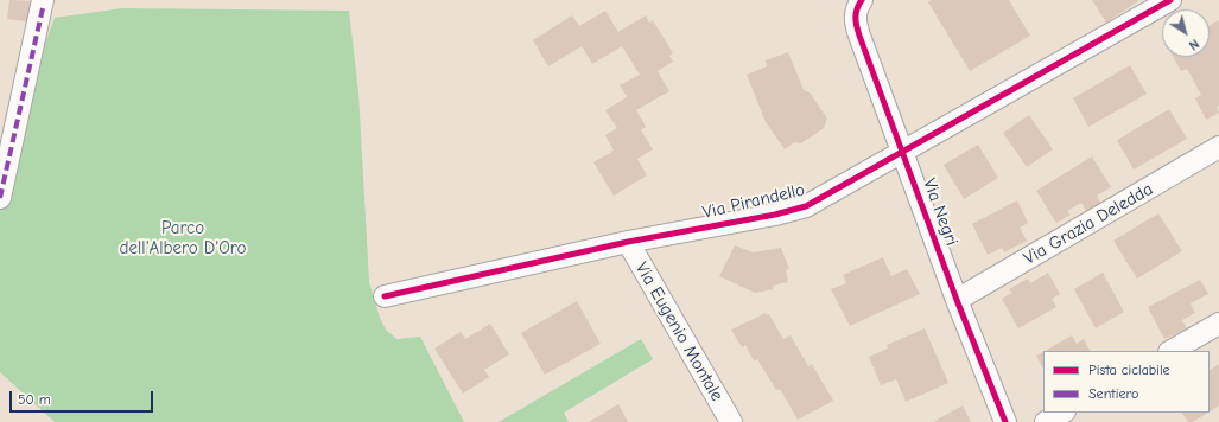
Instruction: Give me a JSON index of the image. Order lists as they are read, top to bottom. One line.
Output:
{"streets":{"street":["Via Pirandello","Via Negri","Via Grazia Deledda","Via Eugenio Montale"]},"crossings":[["Via Pirandello","Via Negri"],["Via Pirandello","Via Eugenio Montale"],["Via Negri","Via Grazia Deledda"]],"parks":["Parco dell'Albero D'Oro"],"legend":["Pista ciclabile","Sentiero"],"scale_bar":"50 m","north":"bottom right"}
